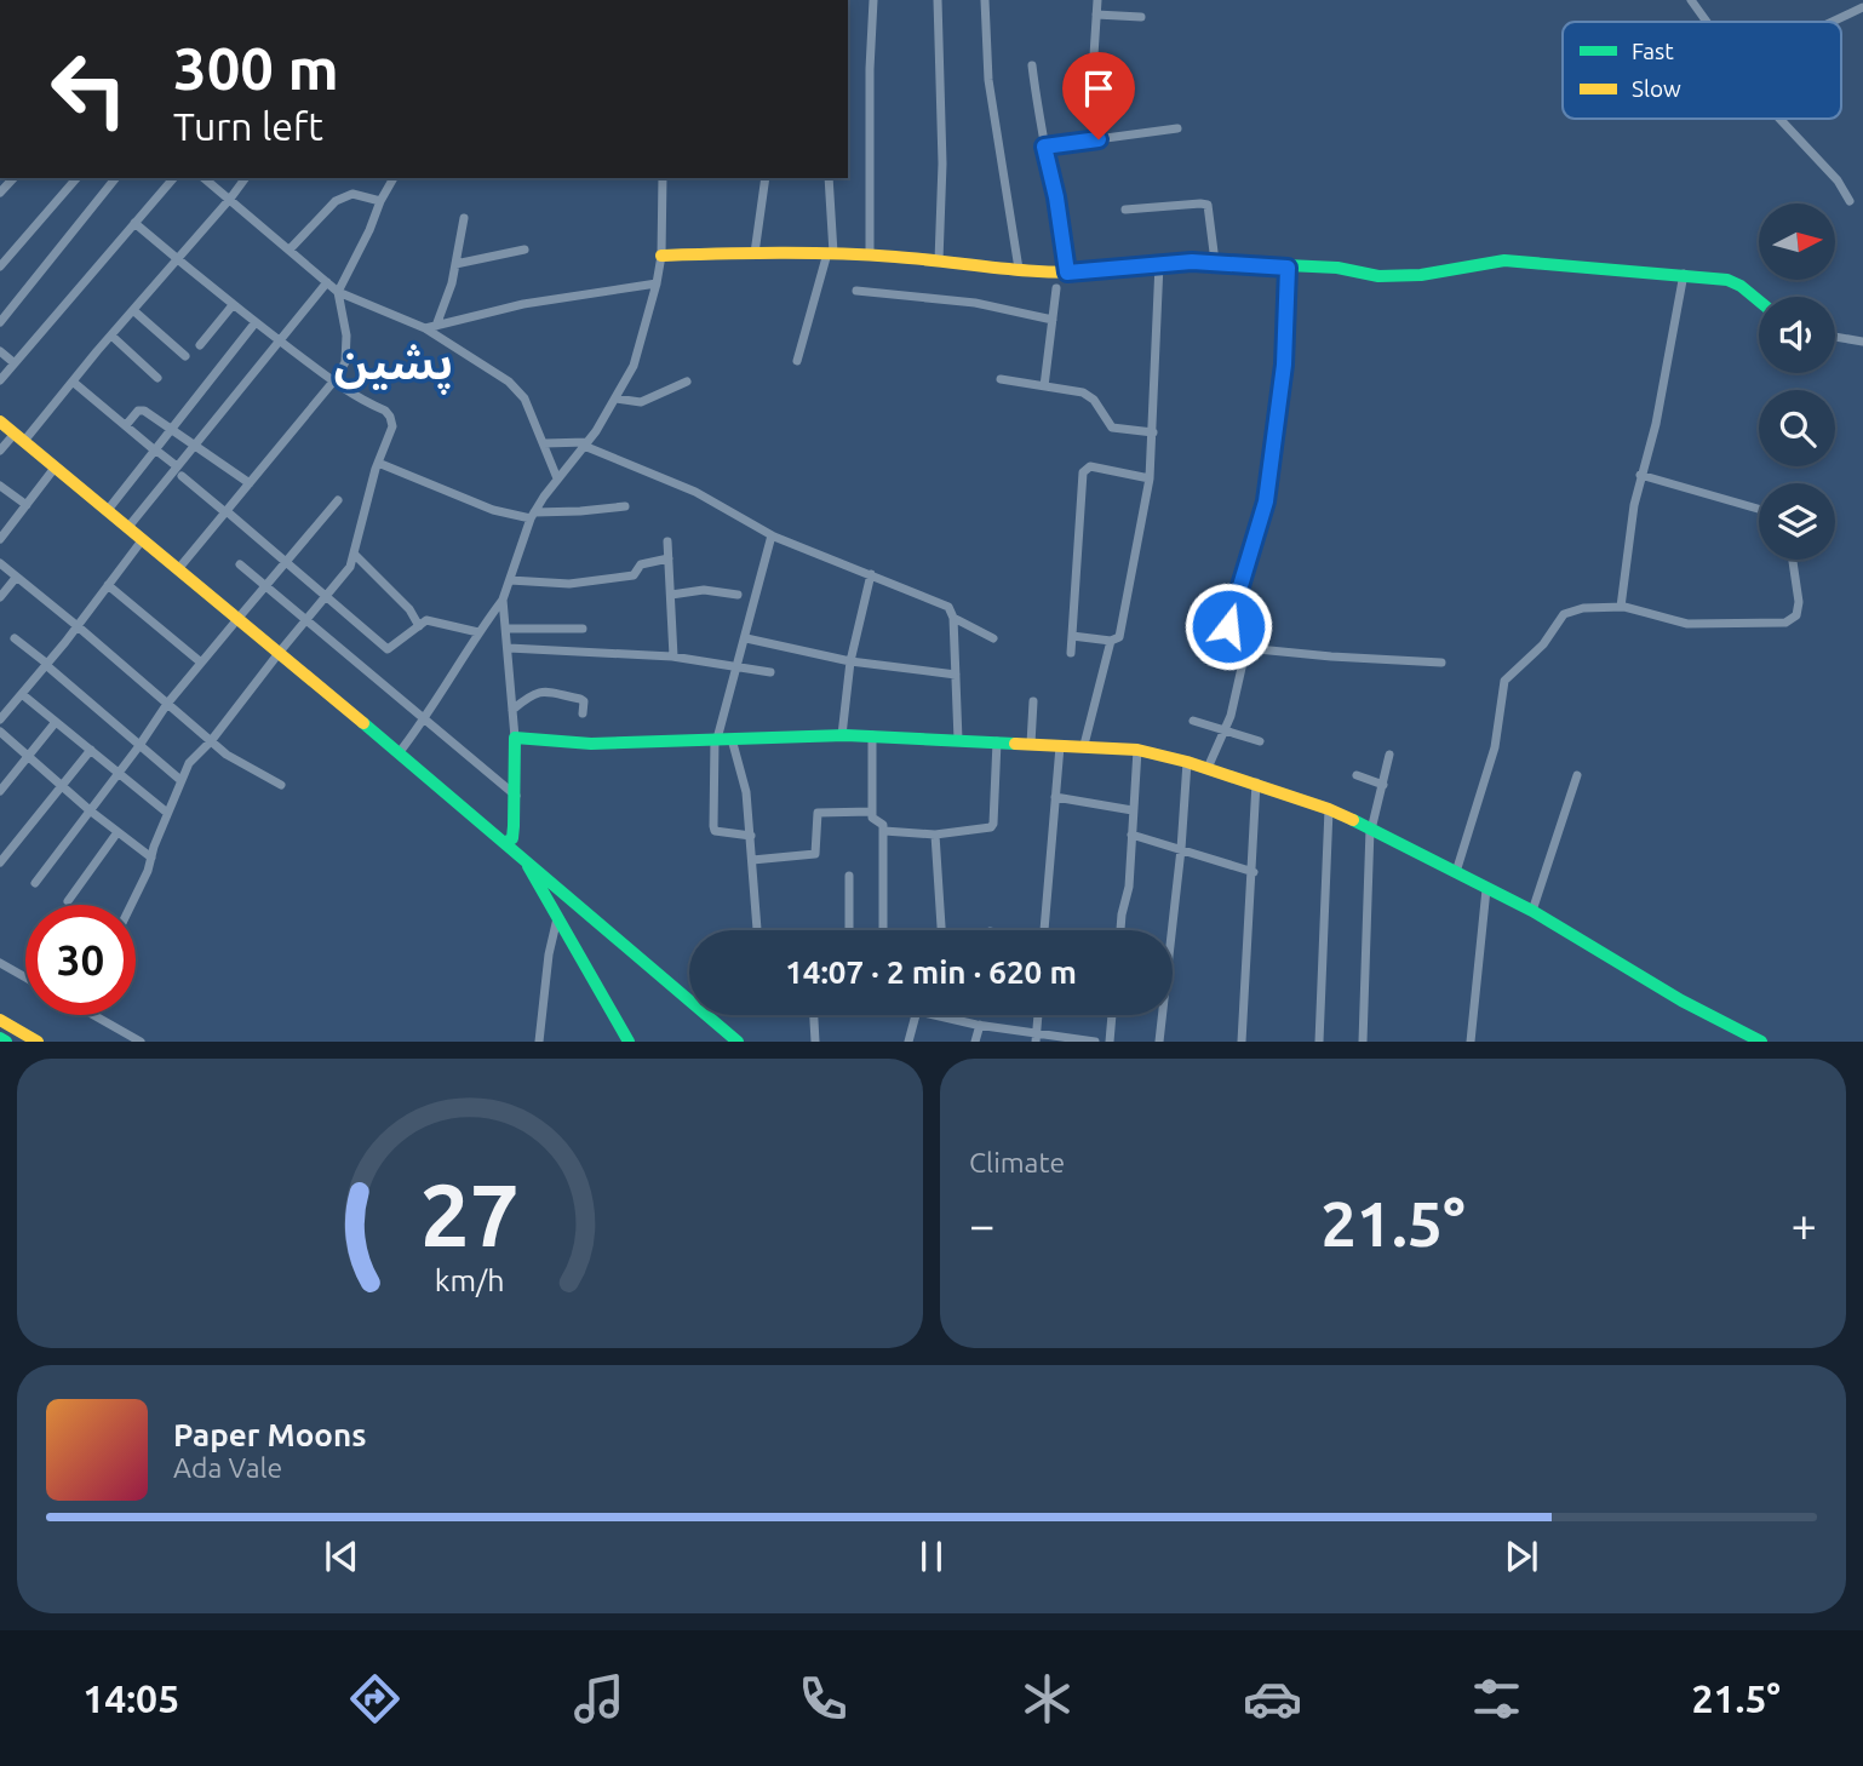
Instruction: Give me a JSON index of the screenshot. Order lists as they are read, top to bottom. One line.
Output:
{"districts":["پشین"],"legend":["Fast","Slow"],"north":"right","page":{"turn":["300 m","Turn left"],"limit":"30","trip":"14:07 · 2 min · 620 m","tile":"Climate","heat":["−","21.5°","+"],"song":["Paper Moons","Ada Vale"],"tabs":["14:05","21.5°"],"gauge":["27","km/h"]}}
